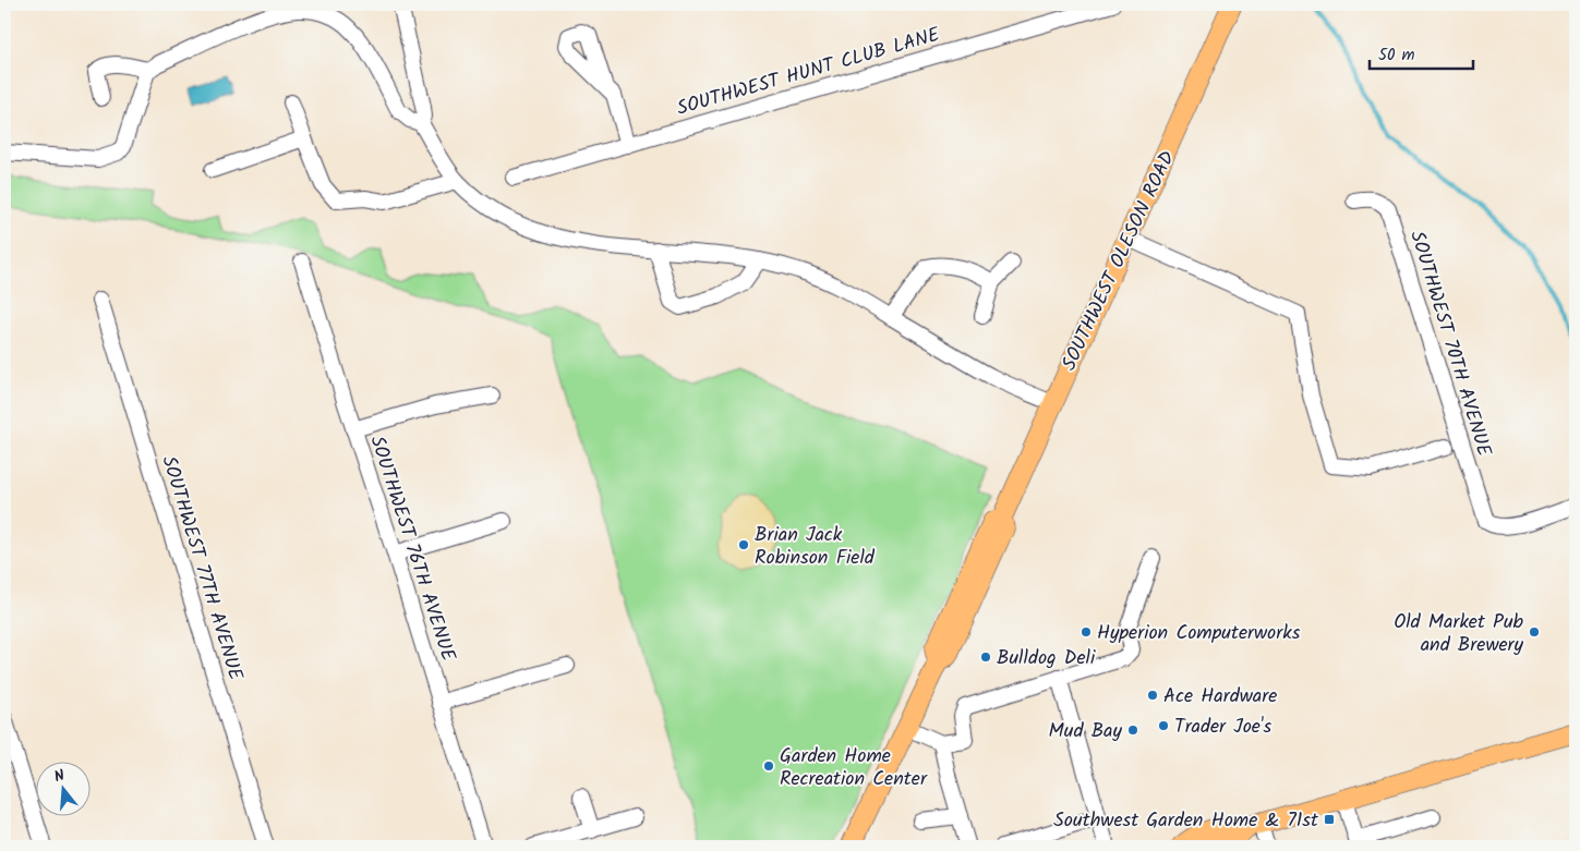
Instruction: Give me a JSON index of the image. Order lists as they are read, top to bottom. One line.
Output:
{"streets":{"main road":["SOUTHWEST OLESON ROAD"],"street":["SOUTHWEST HUNT CLUB LANE","SOUTHWEST 70TH AVENUE","SOUTHWEST 76TH AVENUE","SOUTHWEST 77TH AVENUE"]},"places":{"other":["Brian Jack Robinson Field","Hyperion Computerworks","Old Market Pub and Brewery","Bulldog Deli","Ace Hardware","Trader Joe's","Mud Bay","Garden Home Recreation Center"],"transit":["Southwest Garden Home & 71st"]},"scale_bar":"50 m","north":"top"}
